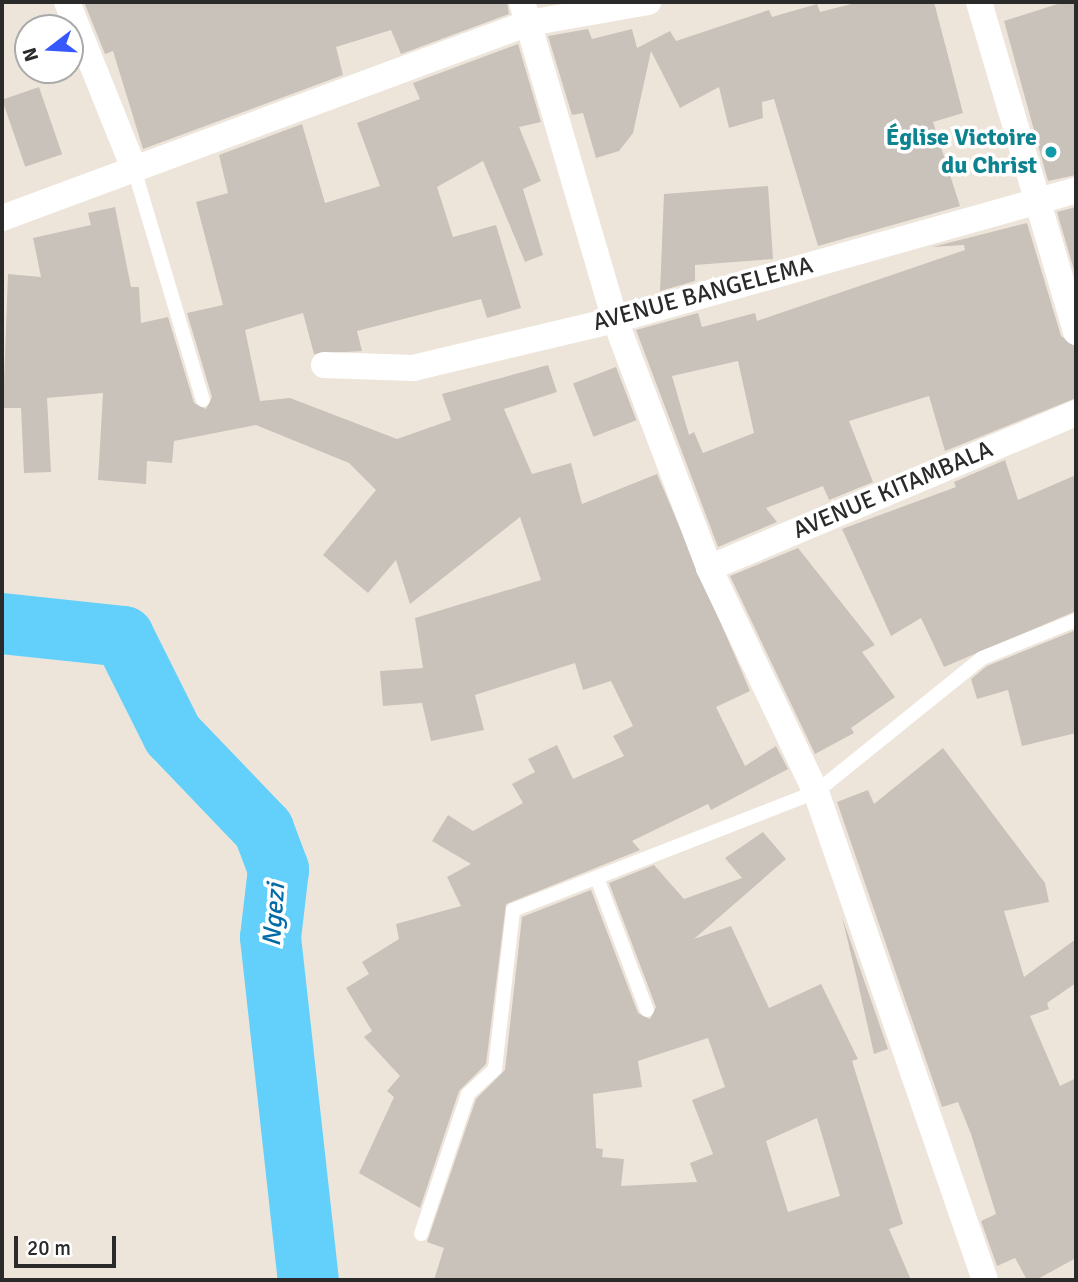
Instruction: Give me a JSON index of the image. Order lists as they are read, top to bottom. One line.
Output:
{"streets":{"street":["AVENUE BANGELEMA","AVENUE KITAMBALA"]},"water":["Ngezi"],"places":["Église Victoire du Christ"],"scale_bar":"20 m","north":"left"}
